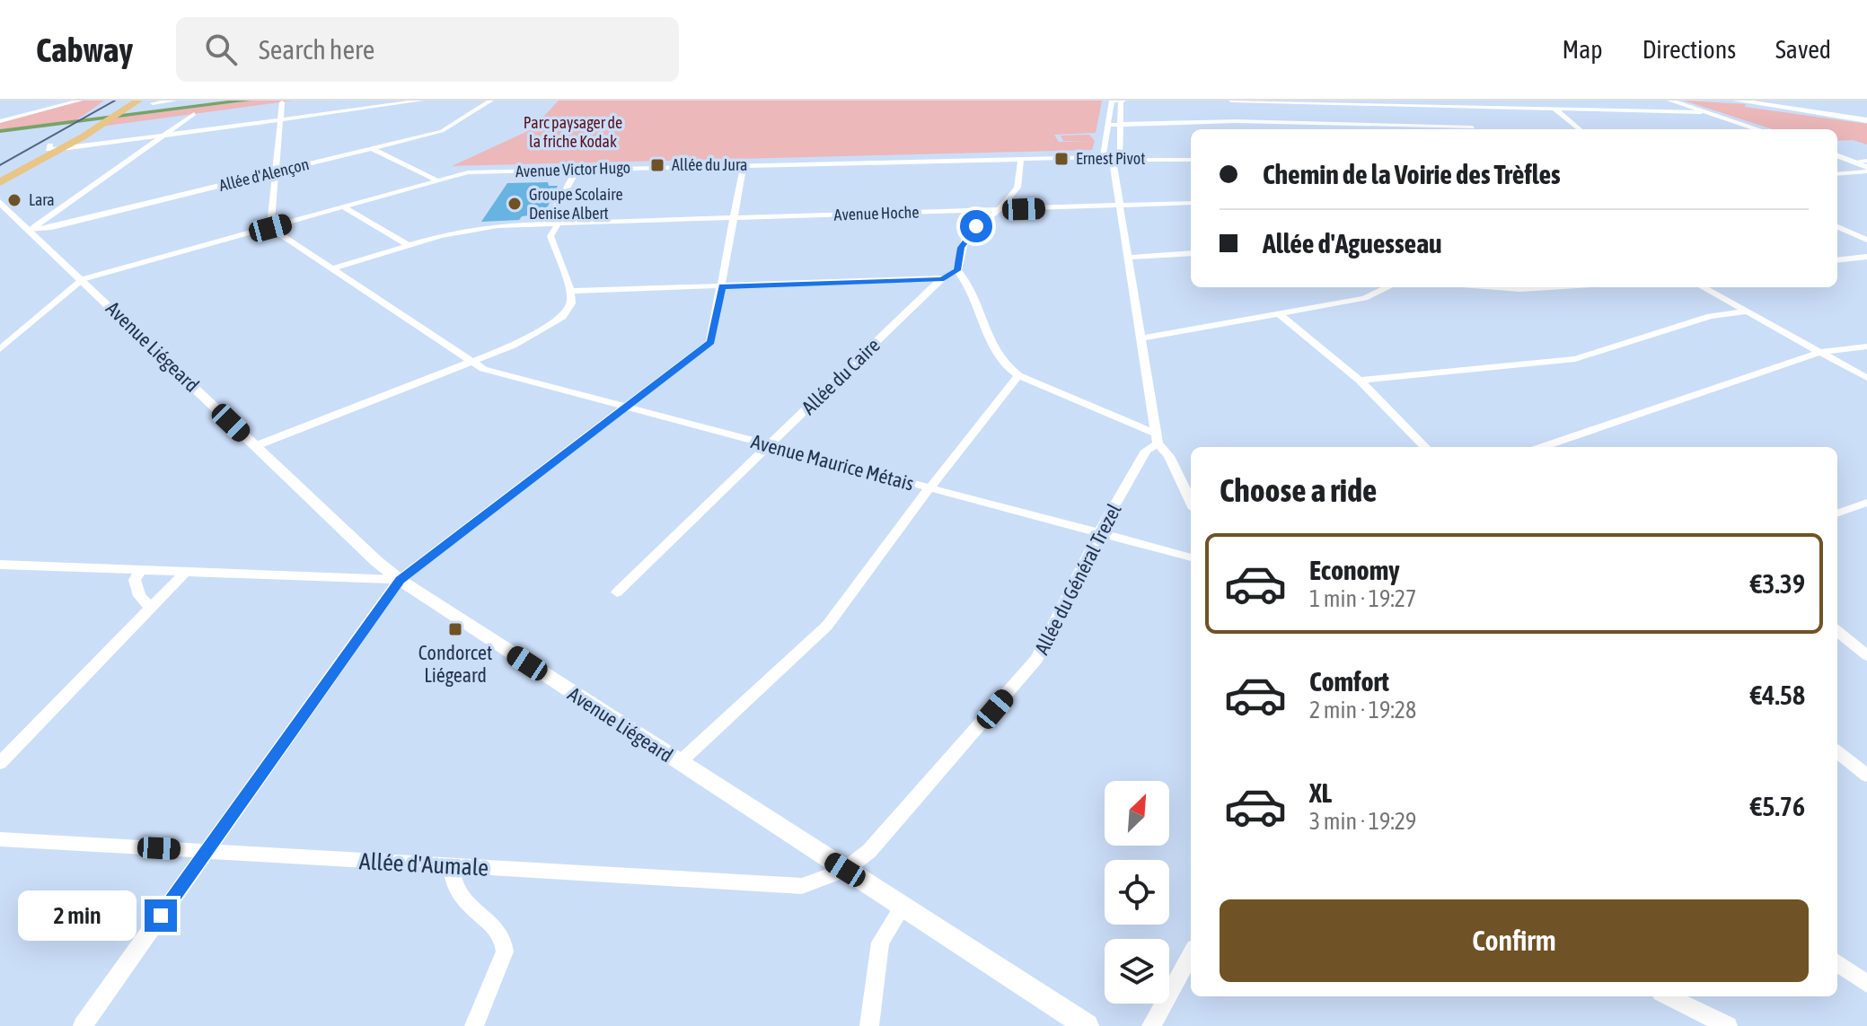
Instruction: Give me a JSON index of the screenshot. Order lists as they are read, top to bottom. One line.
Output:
{"streets":{"street":["Avenue Victor Hugo","Allée d'Alençon","Avenue Hoche","Avenue Liégeard","Allée du Caire","Avenue Maurice Métais","Allée du Général Trezel","Allée d'Aumale"]},"crossings":[["Avenue Victor Hugo","Avenue Liégeard"],["Avenue Victor Hugo","Avenue Maurice Métais"],["Allée d'Alençon","Avenue Liégeard"],["Avenue Hoche","Avenue Maurice Métais"],["Avenue Liégeard","Allée du Général Trezel"],["Avenue Liégeard","Allée d'Aumale"],["Allée du Caire","Avenue Maurice Métais"],["Avenue Maurice Métais","Allée du Général Trezel"],["Allée du Général Trezel","Allée d'Aumale"]],"parks":["Parc paysager de la friche Kodak"],"places":{"transit":["Ernest Pivot","Allée du Jura","Condorcet Liégeard"],"other":["Lara","Groupe Scolaire Denise Albert"]},"north":"top right","page":{"header":"Cabway","search":"Search here","nav":["Map","Directions","Saved"],"banner":["Chemin de la Voirie des Trèfles","Allée d'Aguesseau"],"heading":"Choose a ride","list":[{"name":"Economy","note":"1 min · 19:27","value":"€3.39"},{"name":"Comfort","note":"2 min · 19:28","value":"€4.58"},{"name":"XL","note":"3 min · 19:29","value":"€5.76"}],"buttons":"Confirm","bubble":"2 min"}}
